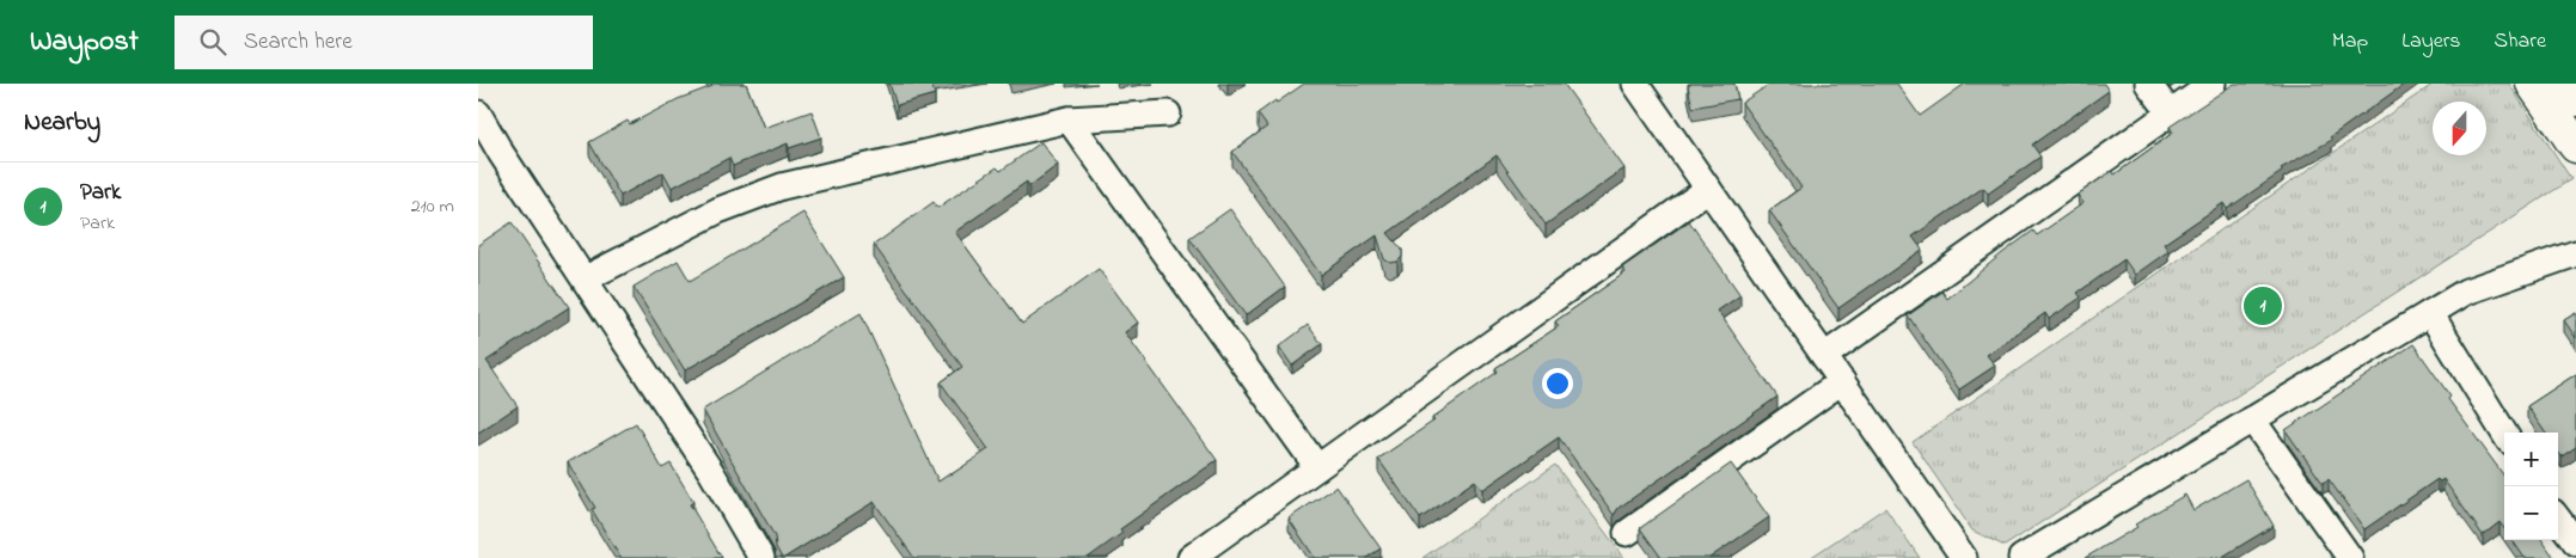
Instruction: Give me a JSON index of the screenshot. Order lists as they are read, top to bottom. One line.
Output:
{"north":"bottom","page":{"header":"Waypost","search":"Search here","nav":["Map","Layers","Share"],"heading":"Nearby","list":[{"mark":"1","name":"Park","note":"Park","value":"210 m"}],"pins":"1","map_buttons":["+","−"]}}
